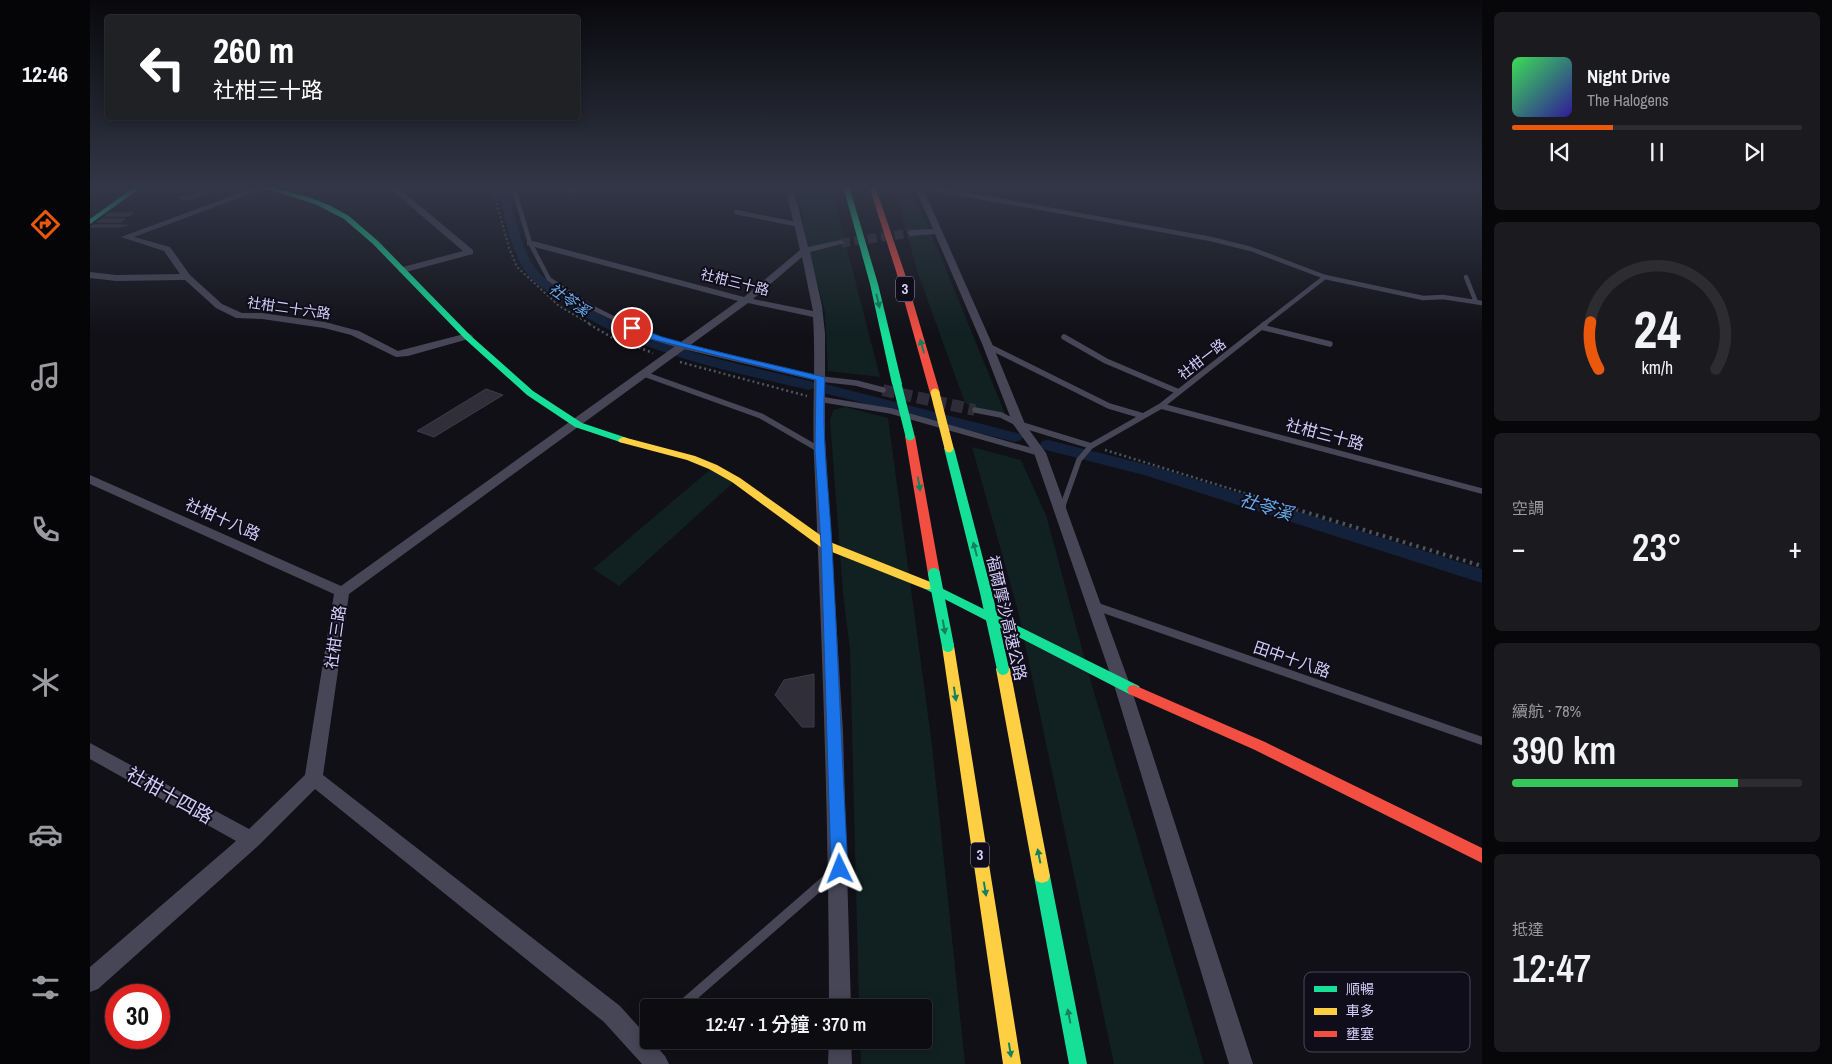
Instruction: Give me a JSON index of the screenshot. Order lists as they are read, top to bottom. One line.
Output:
{"streets":{"main road":["3","福爾摩沙高速公路"],"street":["社柑三十路","社柑二十六路","社柑十八路","社柑三路","社柑十四路"],"lane":["社柑一路","田中十八路"]},"crossings":[["社柑三十路","社柑一路"],["社柑十八路","社柑三路"]],"water":["社苓溪"],"legend":["順暢","車多","壅塞"],"page":{"tabs":"12:46","turn":["260 m","社柑三十路"],"song":["Night Drive","The Halogens"],"tile":["空調",["續航 · 78%","390 km"],["抵達","12:47"]],"heat":["−","23°","+"],"limit":"30","trip":"12:47 · 1 分鐘 · 370 m","gauge":["24","km/h"]}}
